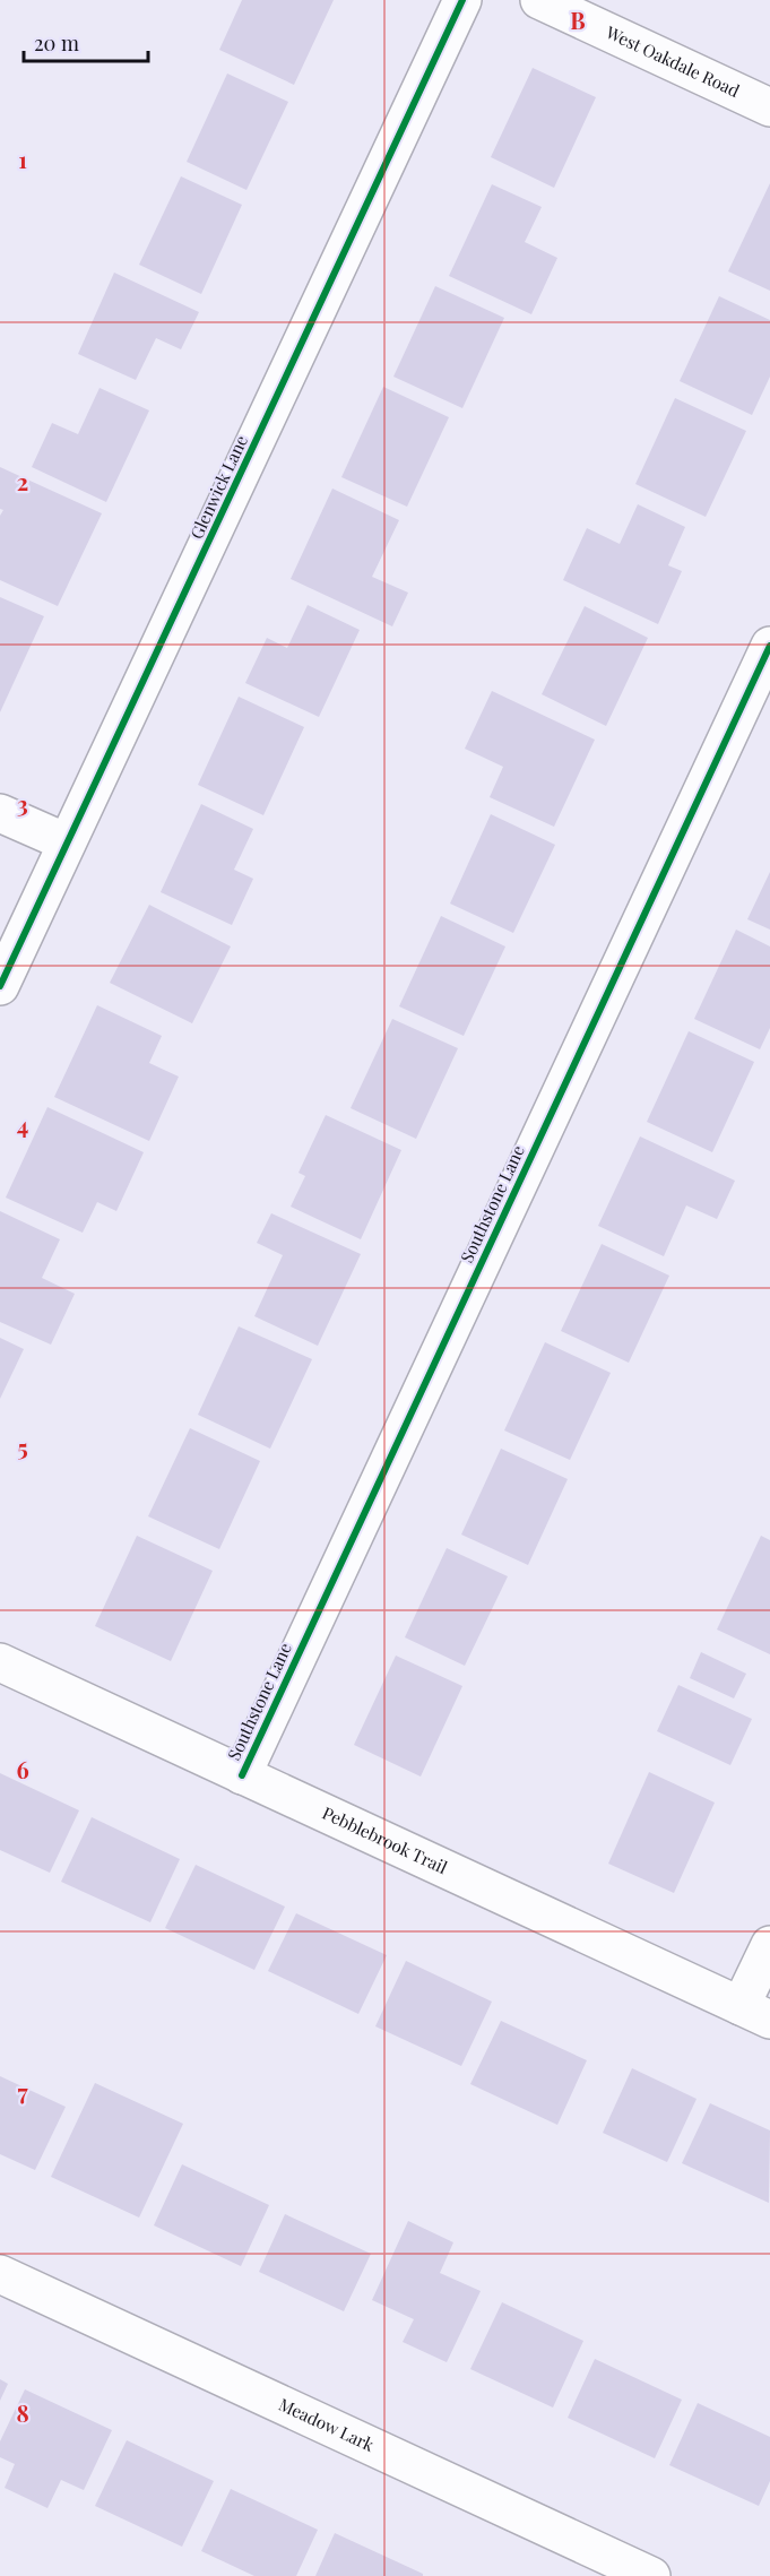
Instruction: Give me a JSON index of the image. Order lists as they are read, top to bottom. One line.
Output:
{"streets":{"street":["West Oakdale Road","Glenwick Lane","Southstone Lane","Pebblebrook Trail","Meadow Lark"]},"crossings":[["Southstone Lane","Pebblebrook Trail"]],"scale_bar":"20 m","grid":{"columns":["B"],"rows":["1","2","3","4","5","6","7","8"]}}
